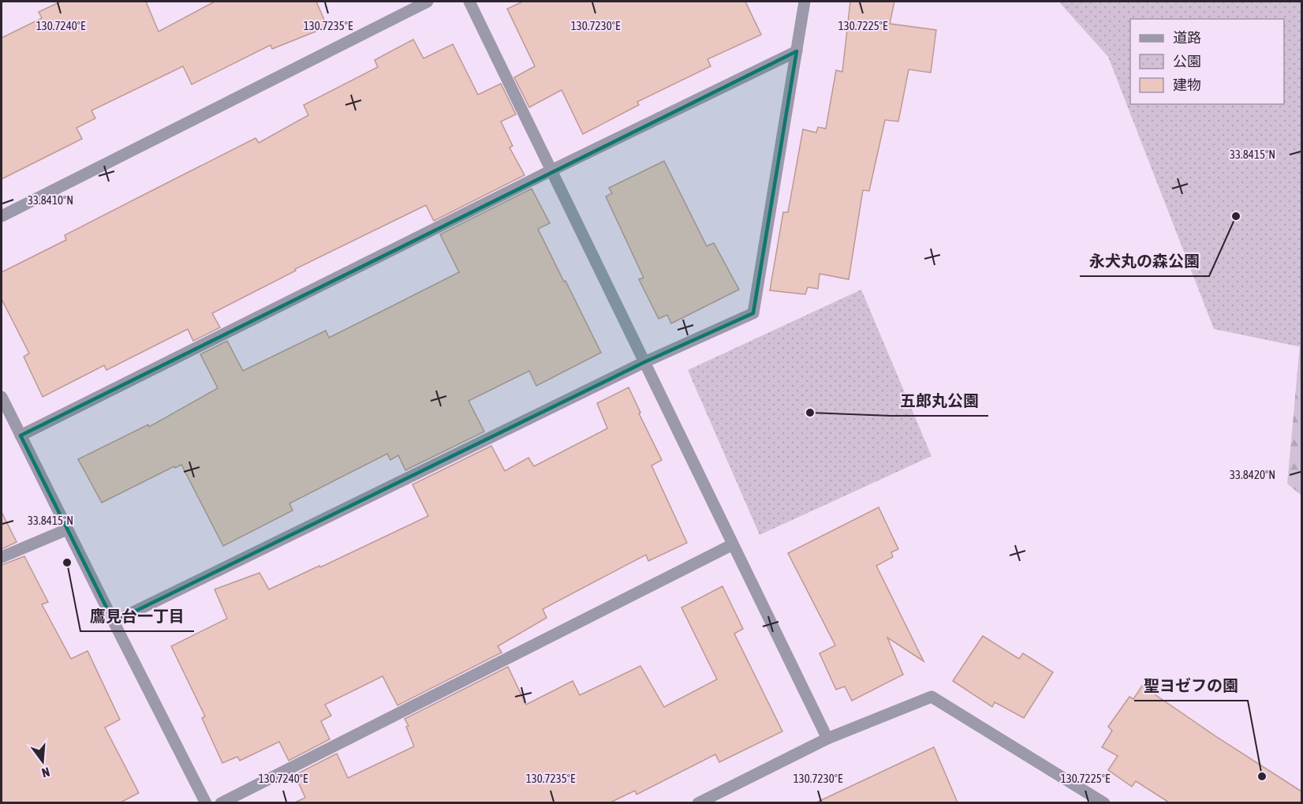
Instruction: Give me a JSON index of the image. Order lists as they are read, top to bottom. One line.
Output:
{"places":["永犬丸の森公園","五郎丸公園","鷹見台一丁目","聖ヨゼフの園"],"legend":["道路","公園","建物"],"north":"bottom","coordinates":["130.7240°E","130.7235°E","130.7230°E","130.7225°E","33.8415°N","33.8410°N","33.8420°N"]}
